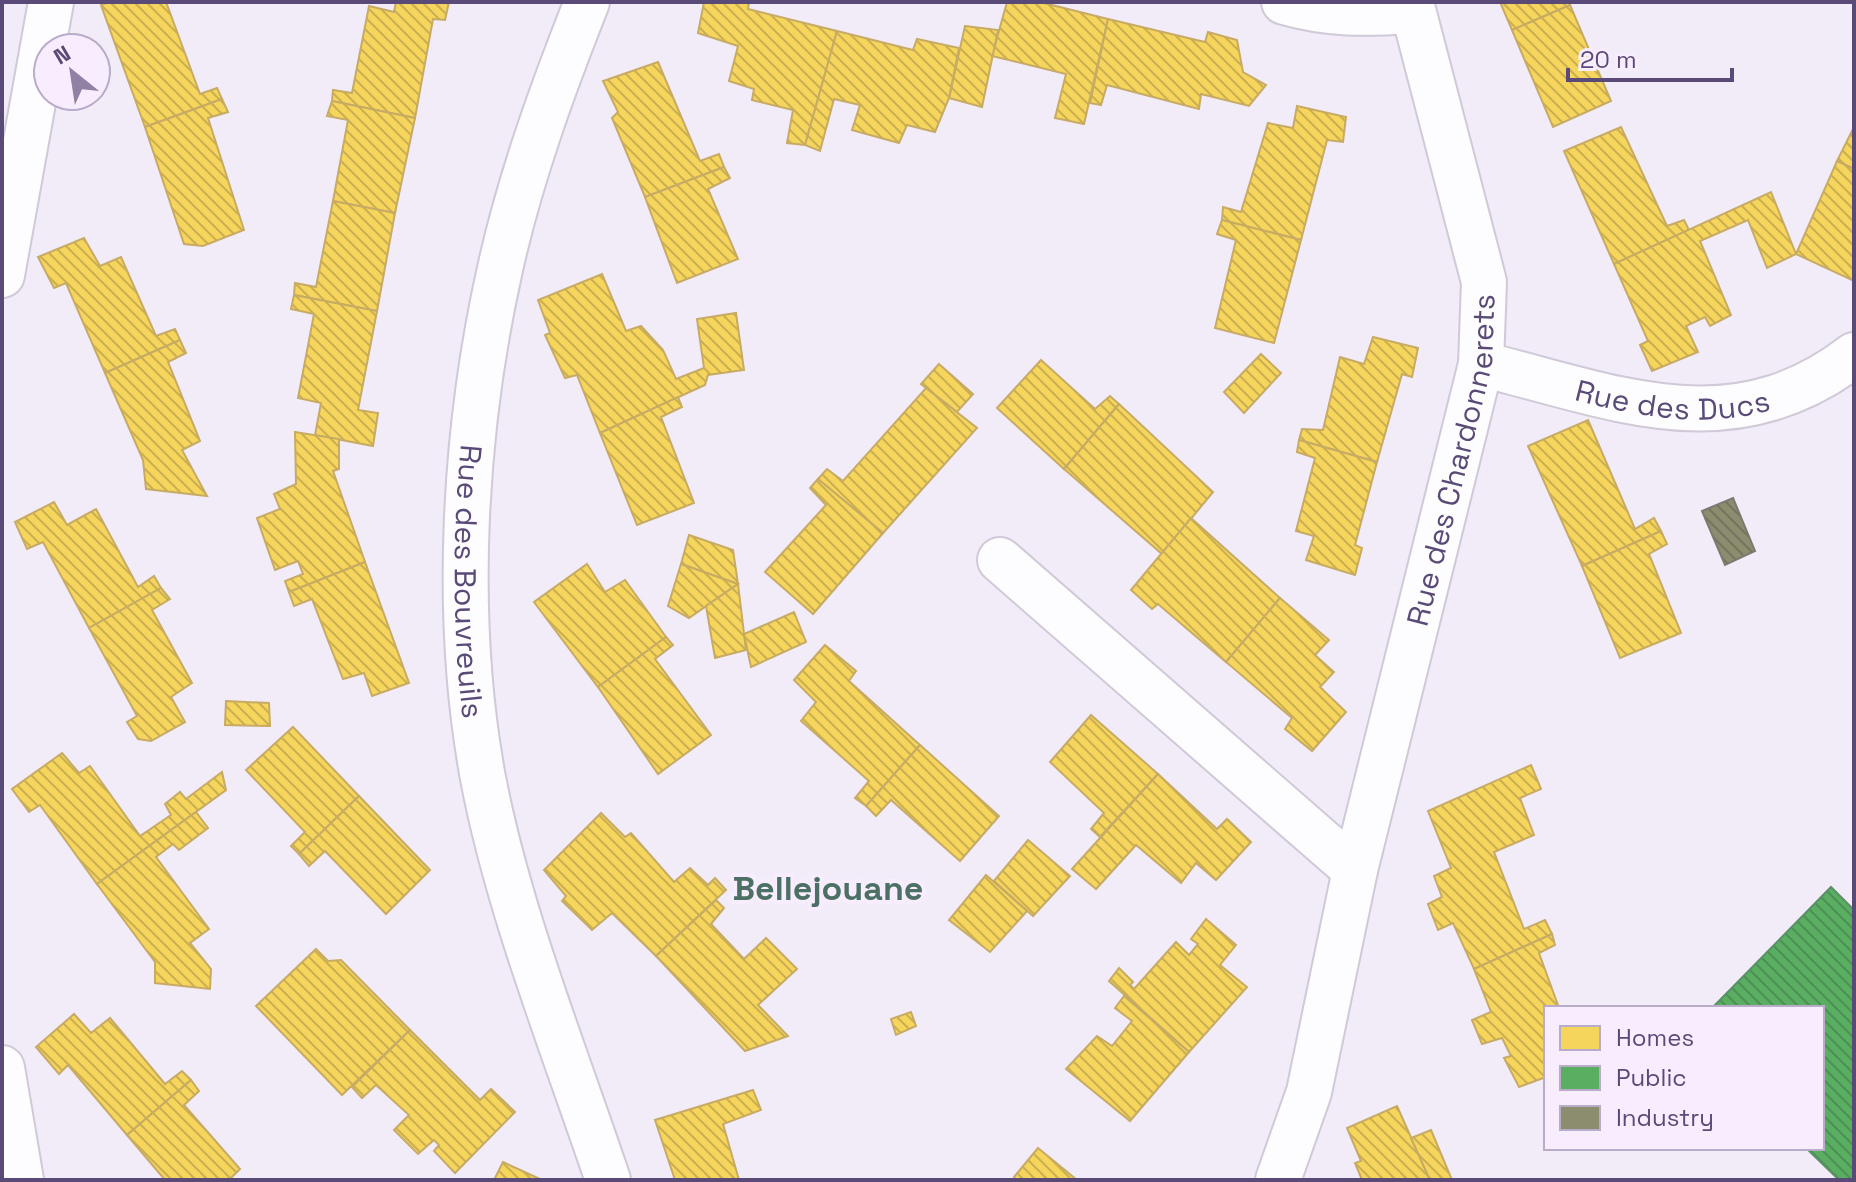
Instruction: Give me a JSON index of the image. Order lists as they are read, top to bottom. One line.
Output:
{"streets":{"street":["Rue des Ducs","Rue des Chardonnerets","Rue des Bouvreuils"]},"crossings":[["Rue des Ducs","Rue des Chardonnerets"]],"districts":["Bellejouane"],"legend":["Homes","Public","Industry"],"scale_bar":"20 m","north":"top left"}
